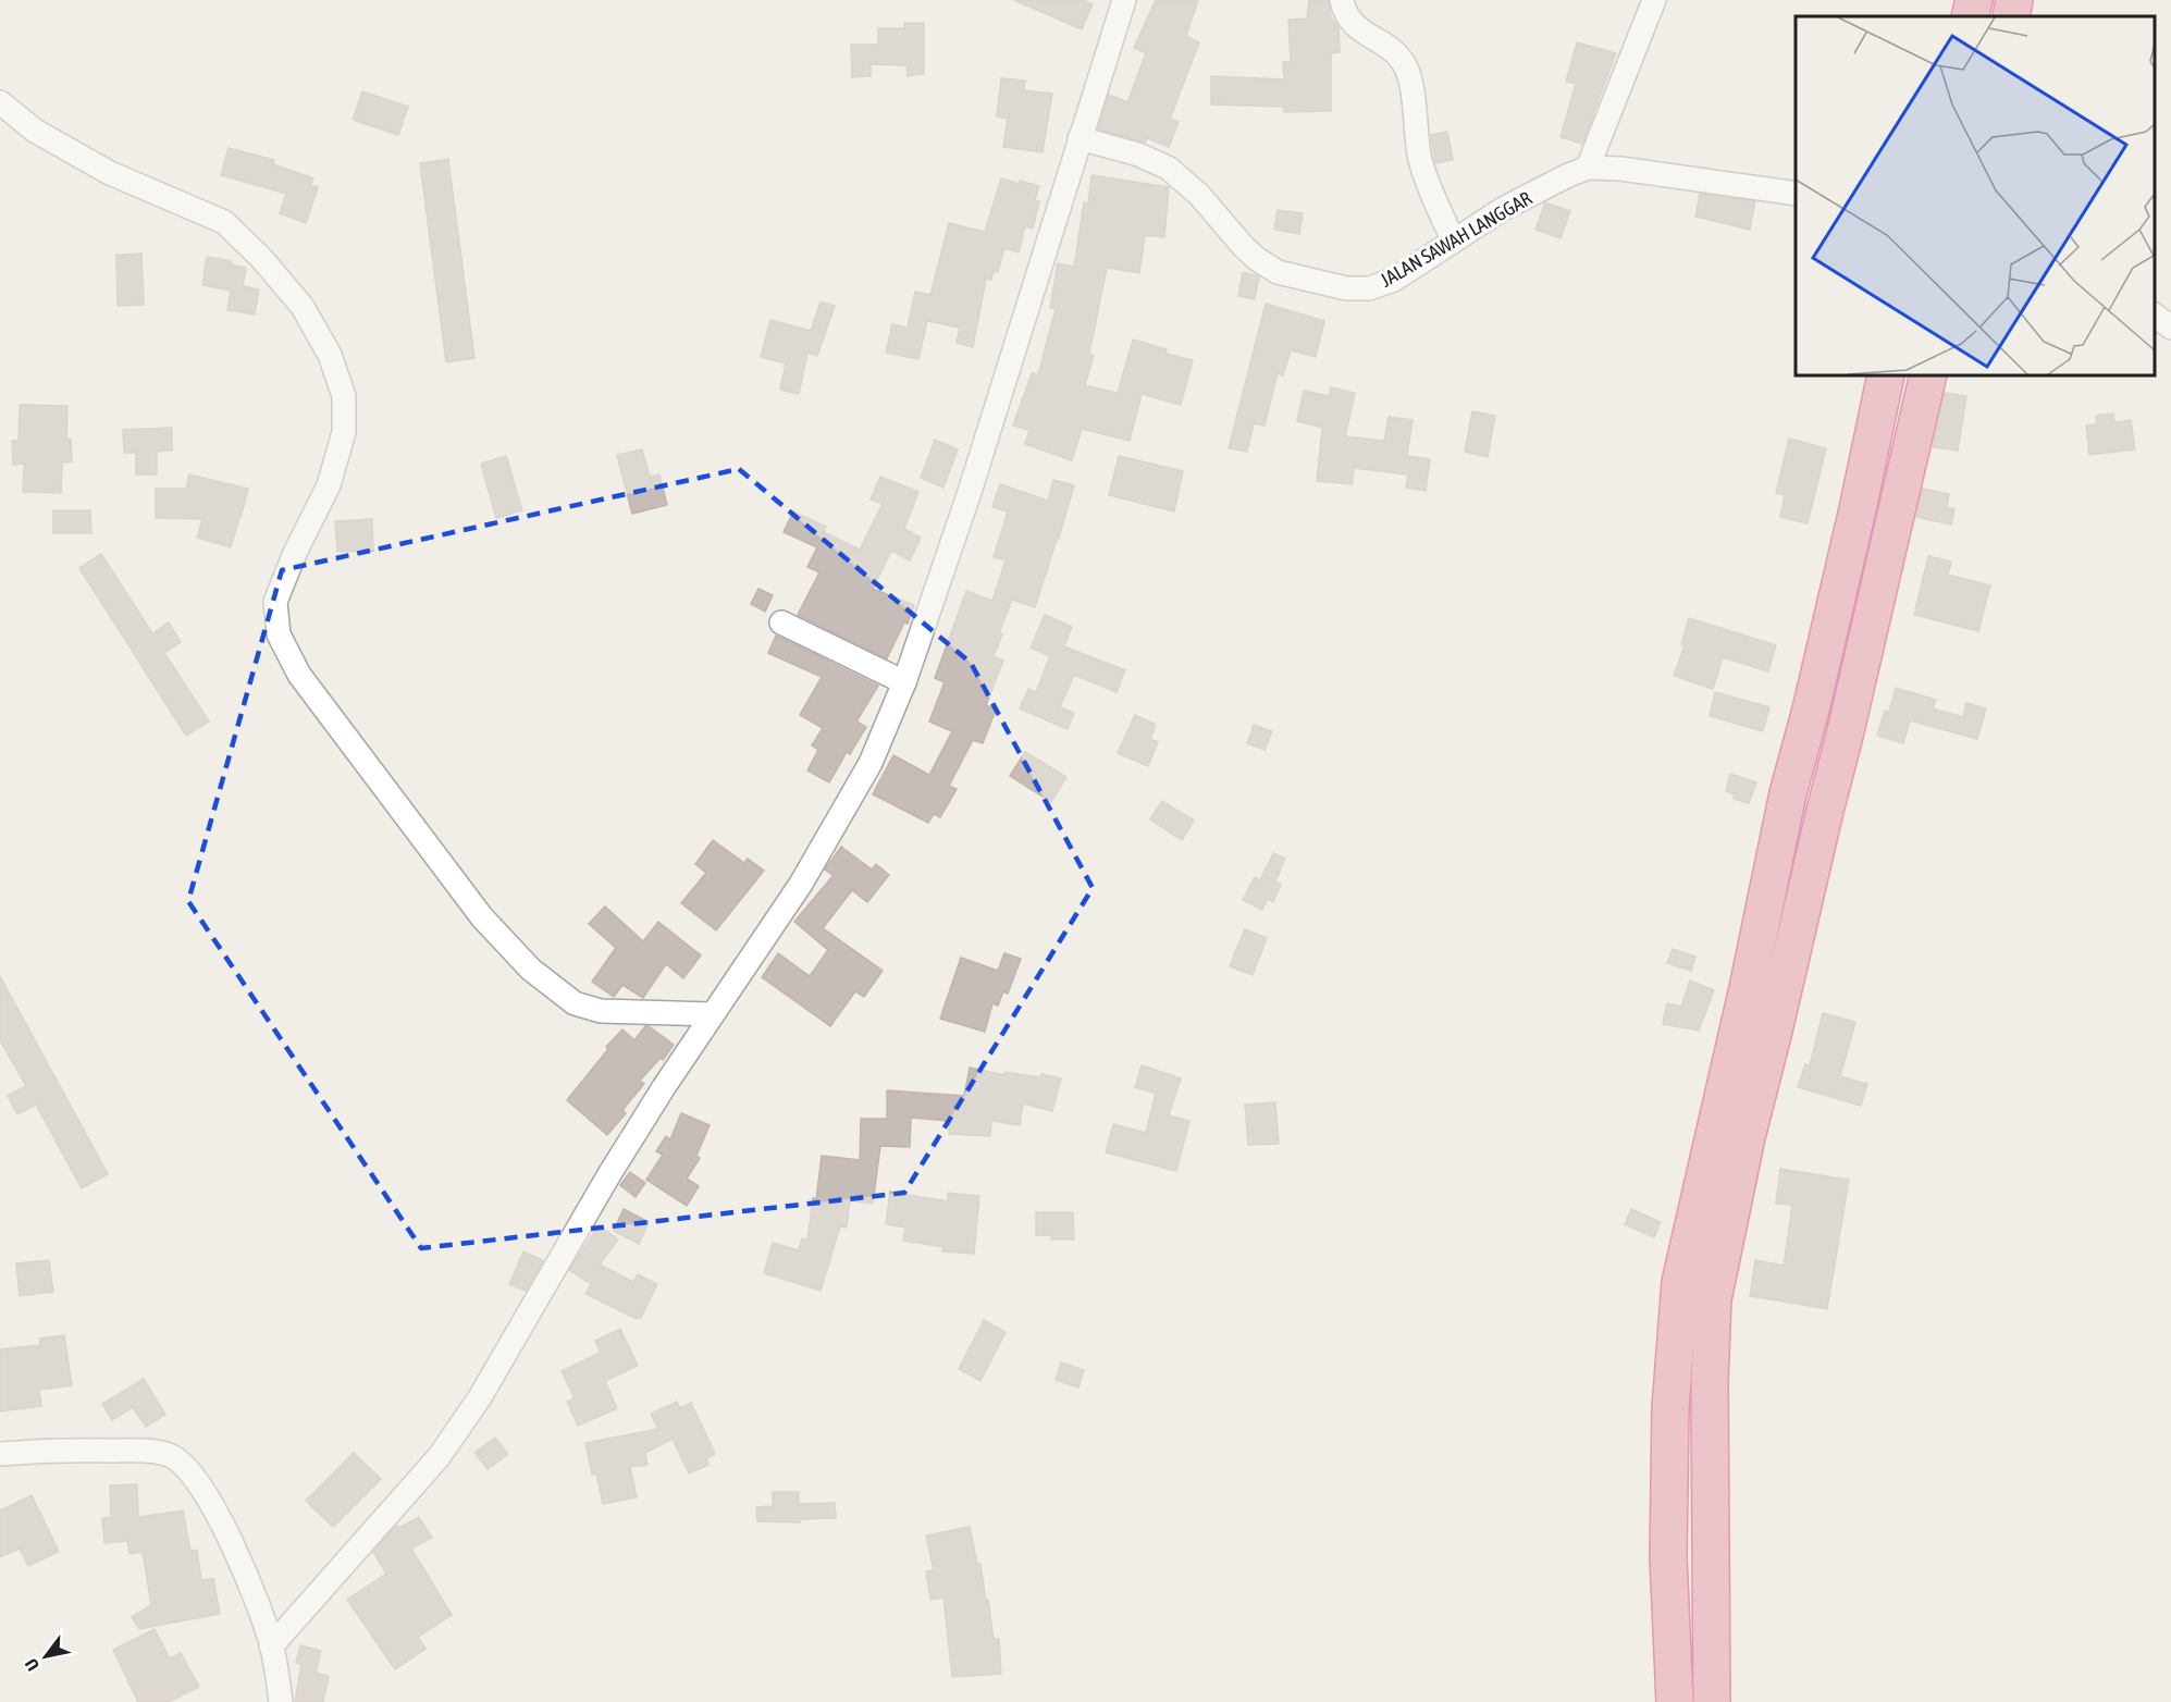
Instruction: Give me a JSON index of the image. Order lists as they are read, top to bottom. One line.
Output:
{"streets":{"street":["JALAN SAWAH LANGGAR"]},"north":"bottom left"}
